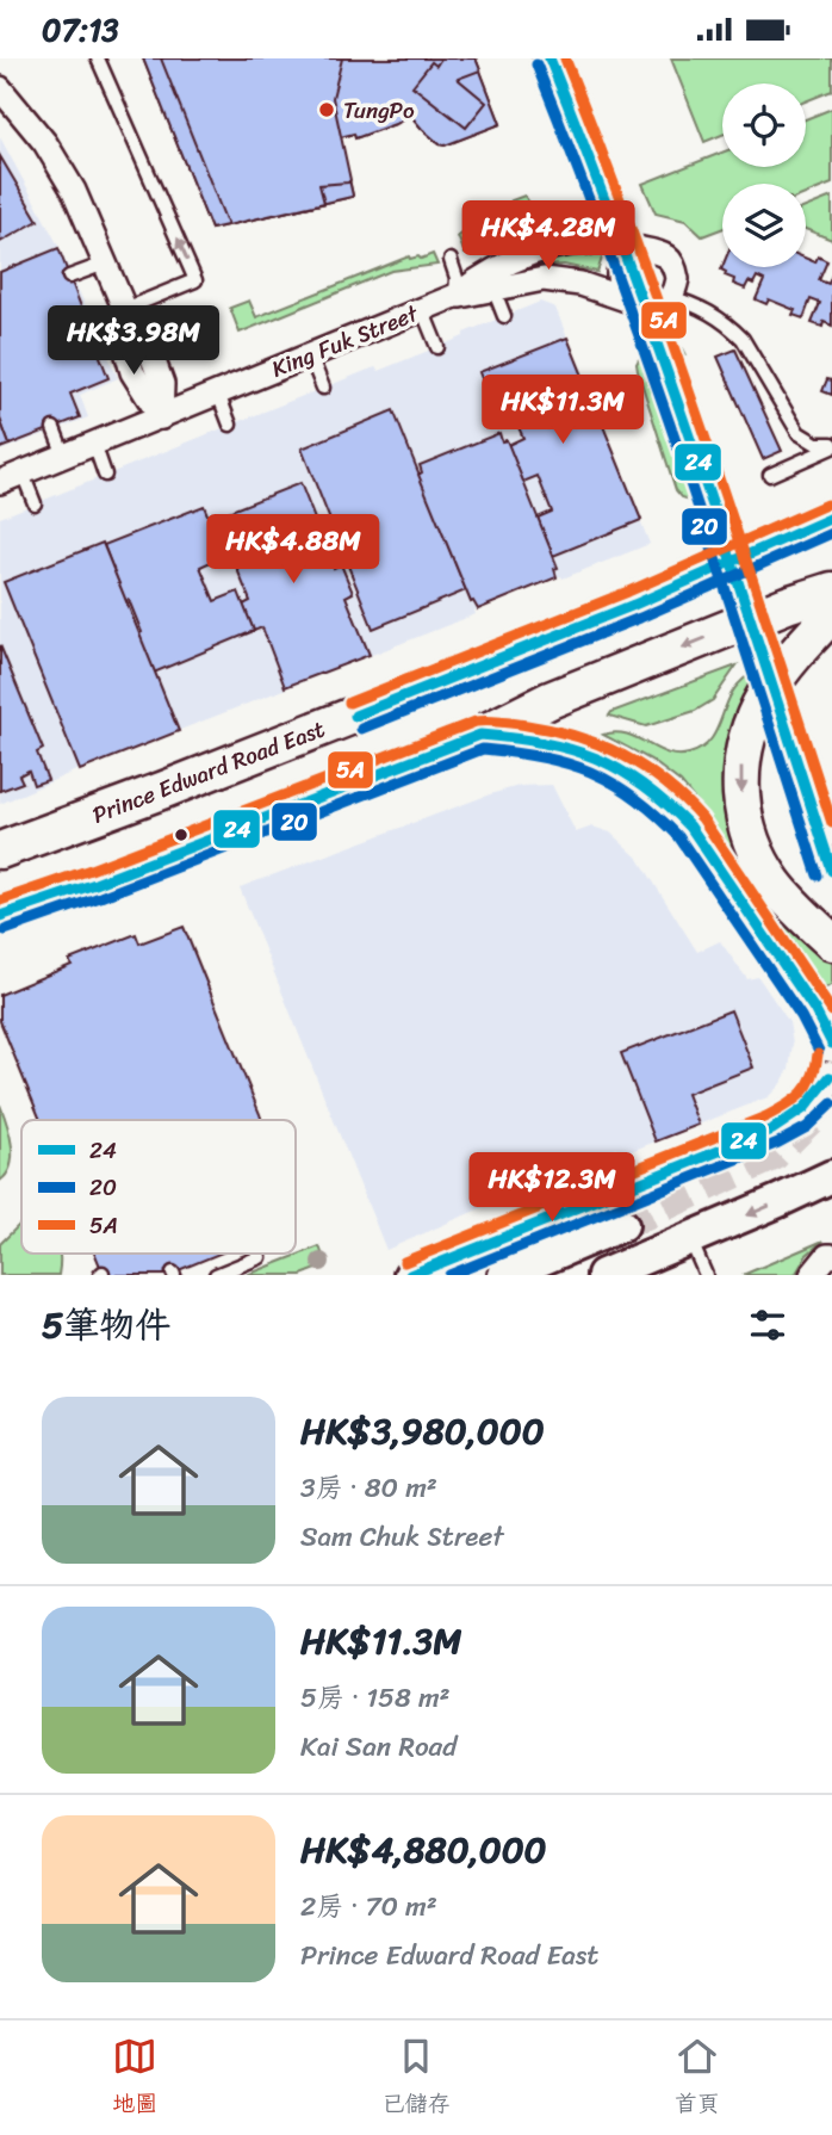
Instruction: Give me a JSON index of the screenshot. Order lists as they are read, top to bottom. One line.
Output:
{"streets":{"main road":["Prince Edward Road East"],"street":["King Fuk Street"]},"places":["TungPo"],"lines":["transit line 24","transit line 5A","transit line 20"],"legend":["24","20","5A"],"page":{"status":"07:13","price":["HK$4.28M","HK$3.98M","HK$11.3M","HK$4.88M","HK$12.3M"],"heading":"5筆物件","list":[{"name":"HK$3,980,000","note":"3房 · 80 m² · Sam Chuk Street"},{"name":"HK$11.3M","note":"5房 · 158 m² · Kai San Road"},{"name":"HK$4,880,000","note":"2房 · 70 m² · Prince Edward Road East"}],"tabs":["地圖","已儲存","首頁"]}}
